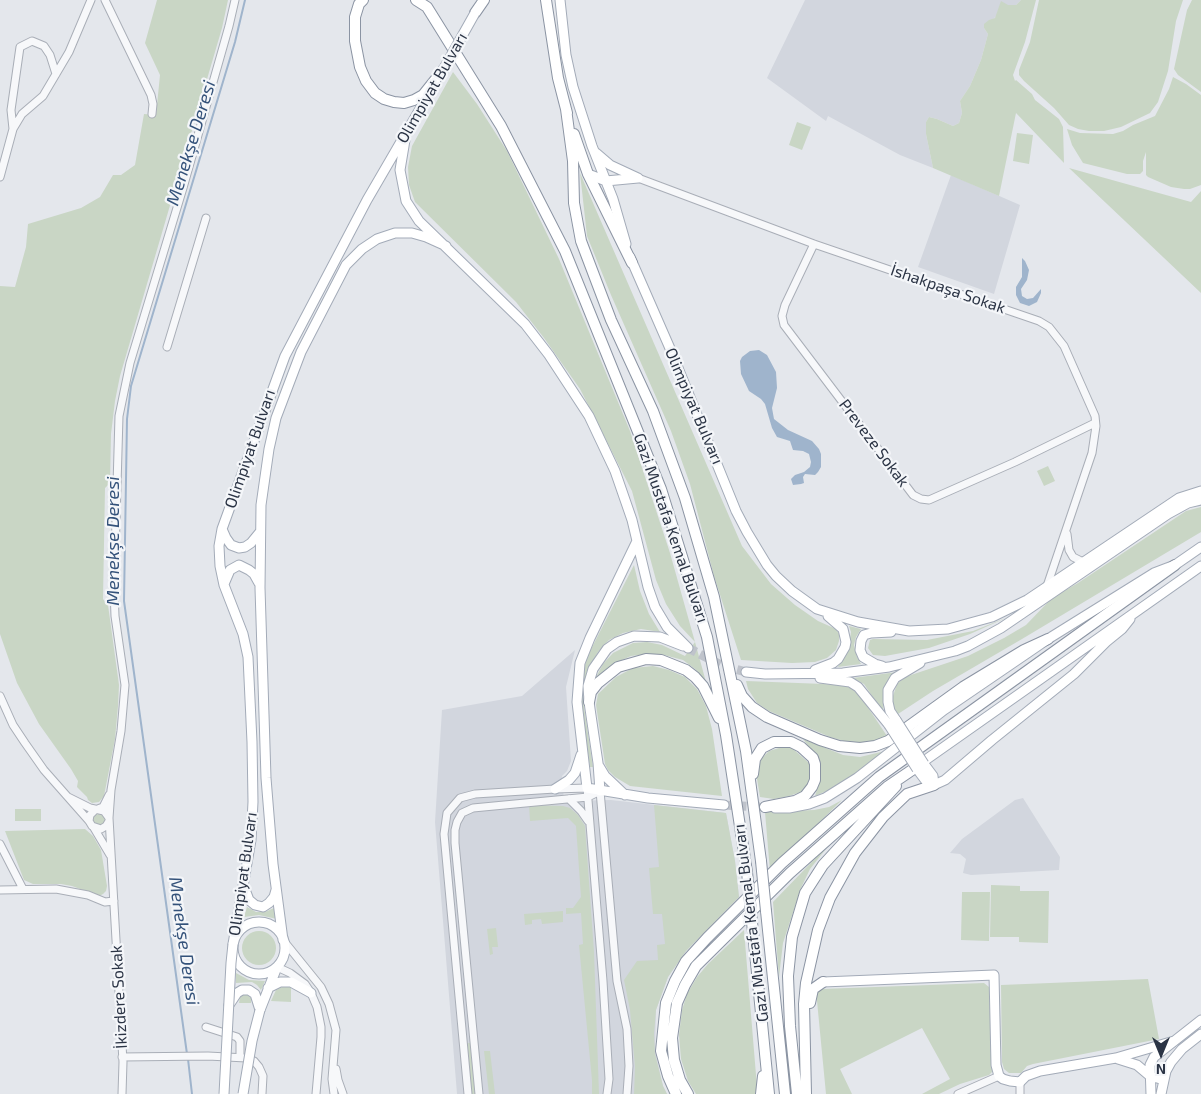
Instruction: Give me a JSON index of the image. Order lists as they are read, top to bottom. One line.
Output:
{"streets":{"highway":["Gazi Mustafa Kemal Bulvarı"],"main road":["Olimpiyat Bulvarı"],"street":["İshakpaşa Sokak","Preveze Sokak","İkizdere Sokak"]},"crossings":[["İshakpaşa Sokak","Preveze Sokak"]],"water":["Menekşe Deresi"],"north":"bottom"}
